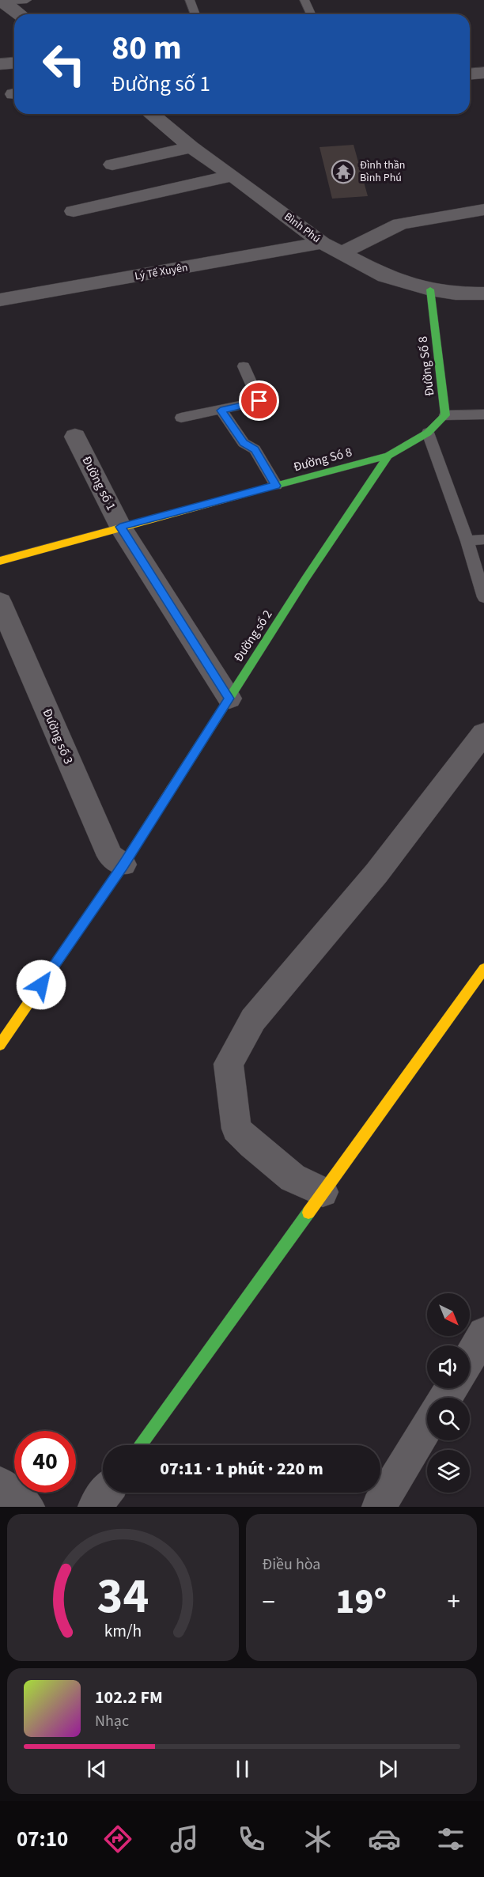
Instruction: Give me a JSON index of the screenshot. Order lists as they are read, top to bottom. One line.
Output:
{"streets":{"street":["Bình Phú","Lý Tế Xuyên","Đường Số 8","Đường Só 8","Đường số 1","Đường số 2","Đường số 3"]},"crossings":[["Bình Phú","Lý Tế Xuyên"],["Bình Phú","Đường Số 8"],["Đường Só 8","Đường số 1"],["Đường Só 8","Đường số 2"],["Đường số 1","Đường số 2"],["Đường số 2","Đường số 3"]],"places":{"temple":["Đình thần Bình Phú"]},"north":"bottom right","page":{"turn":["80 m","Đường số 1"],"limit":"40","trip":"07:11 · 1 phút · 220 m","tile":"Điều hòa","heat":["−","19°","+"],"song":["102.2 FM","Nhạc"],"tabs":"07:10","gauge":["34","km/h"]}}
